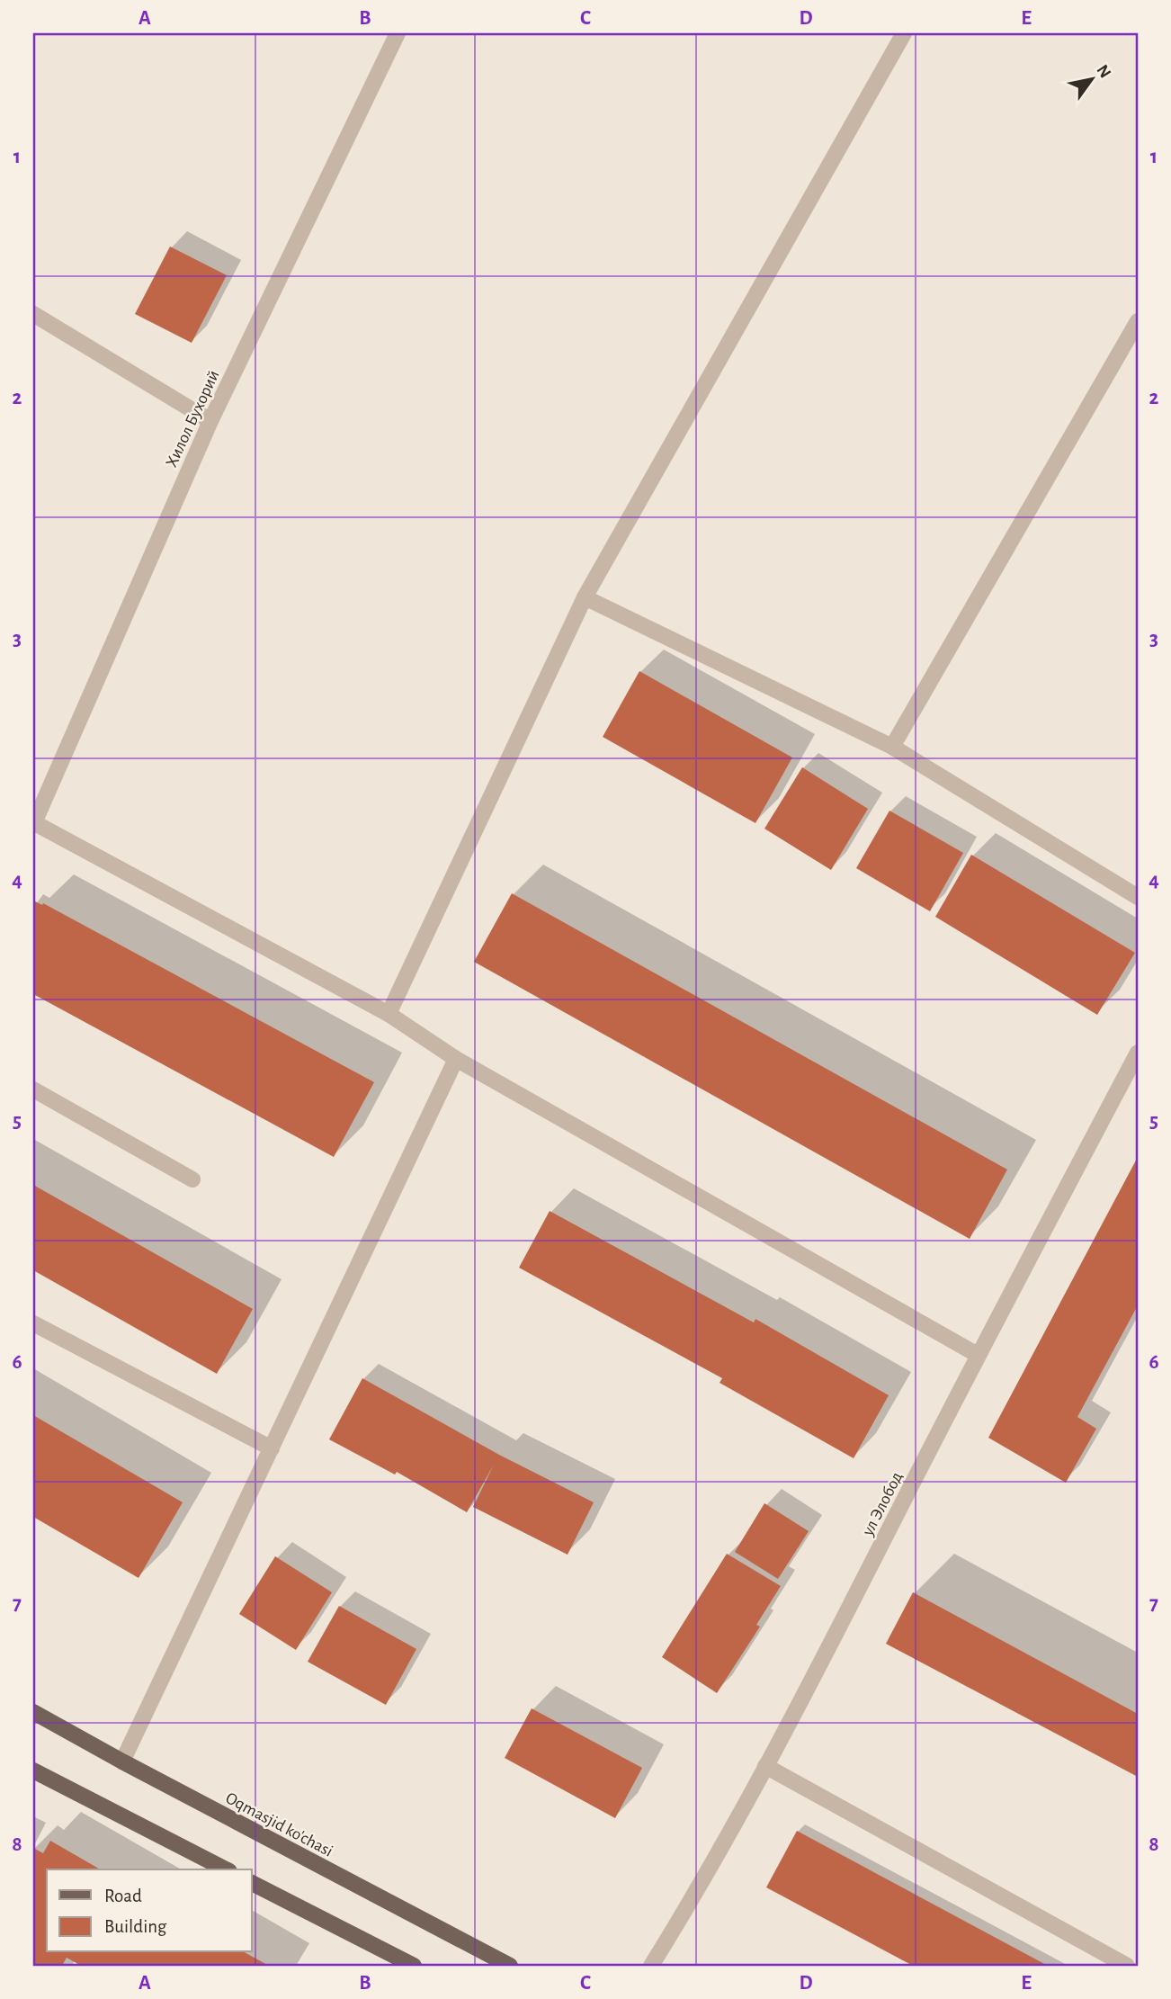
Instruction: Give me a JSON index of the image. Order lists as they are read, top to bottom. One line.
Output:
{"streets":{"main road":["Oqmasjid ko'chasi"],"street":["Хилол Бухорий","ул Элобод"]},"legend":["Road","Building"],"north":"top right","grid":{"columns":["A","B","C","D","E"],"rows":["1","2","3","4","5","6","7","8"]}}
